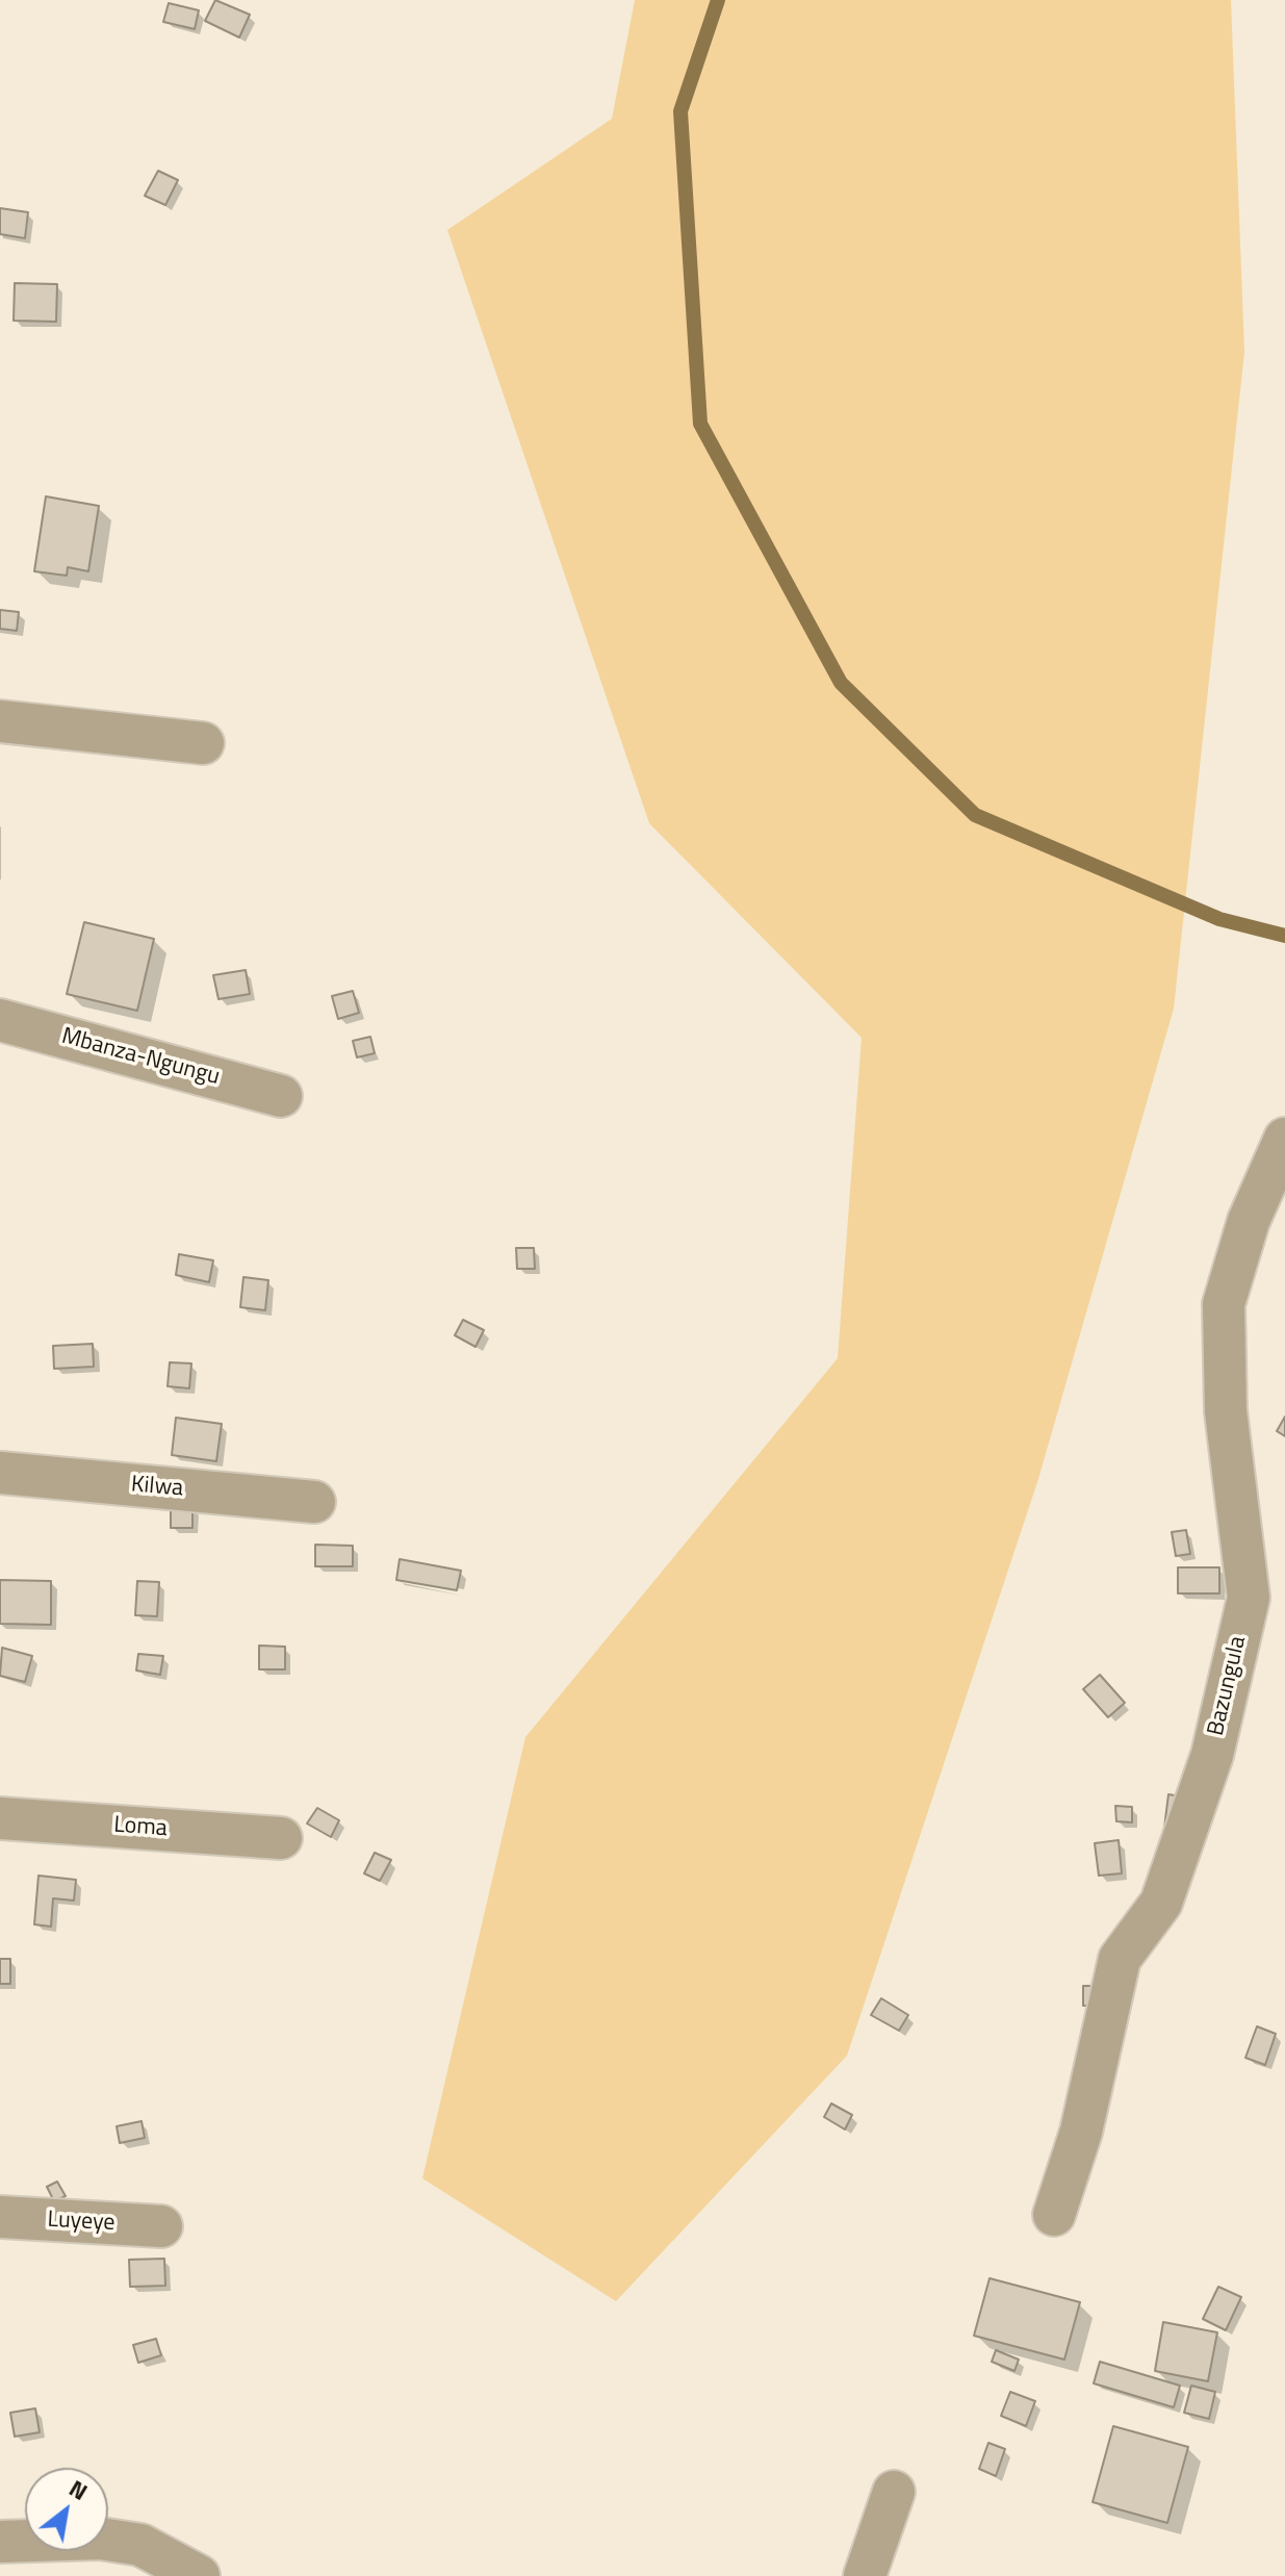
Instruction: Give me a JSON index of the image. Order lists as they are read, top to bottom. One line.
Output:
{"streets":{"street":["Mbanza-Ngungu","Kilwa","Bazungula","Loma","Luyeye"]},"north":"top right"}
